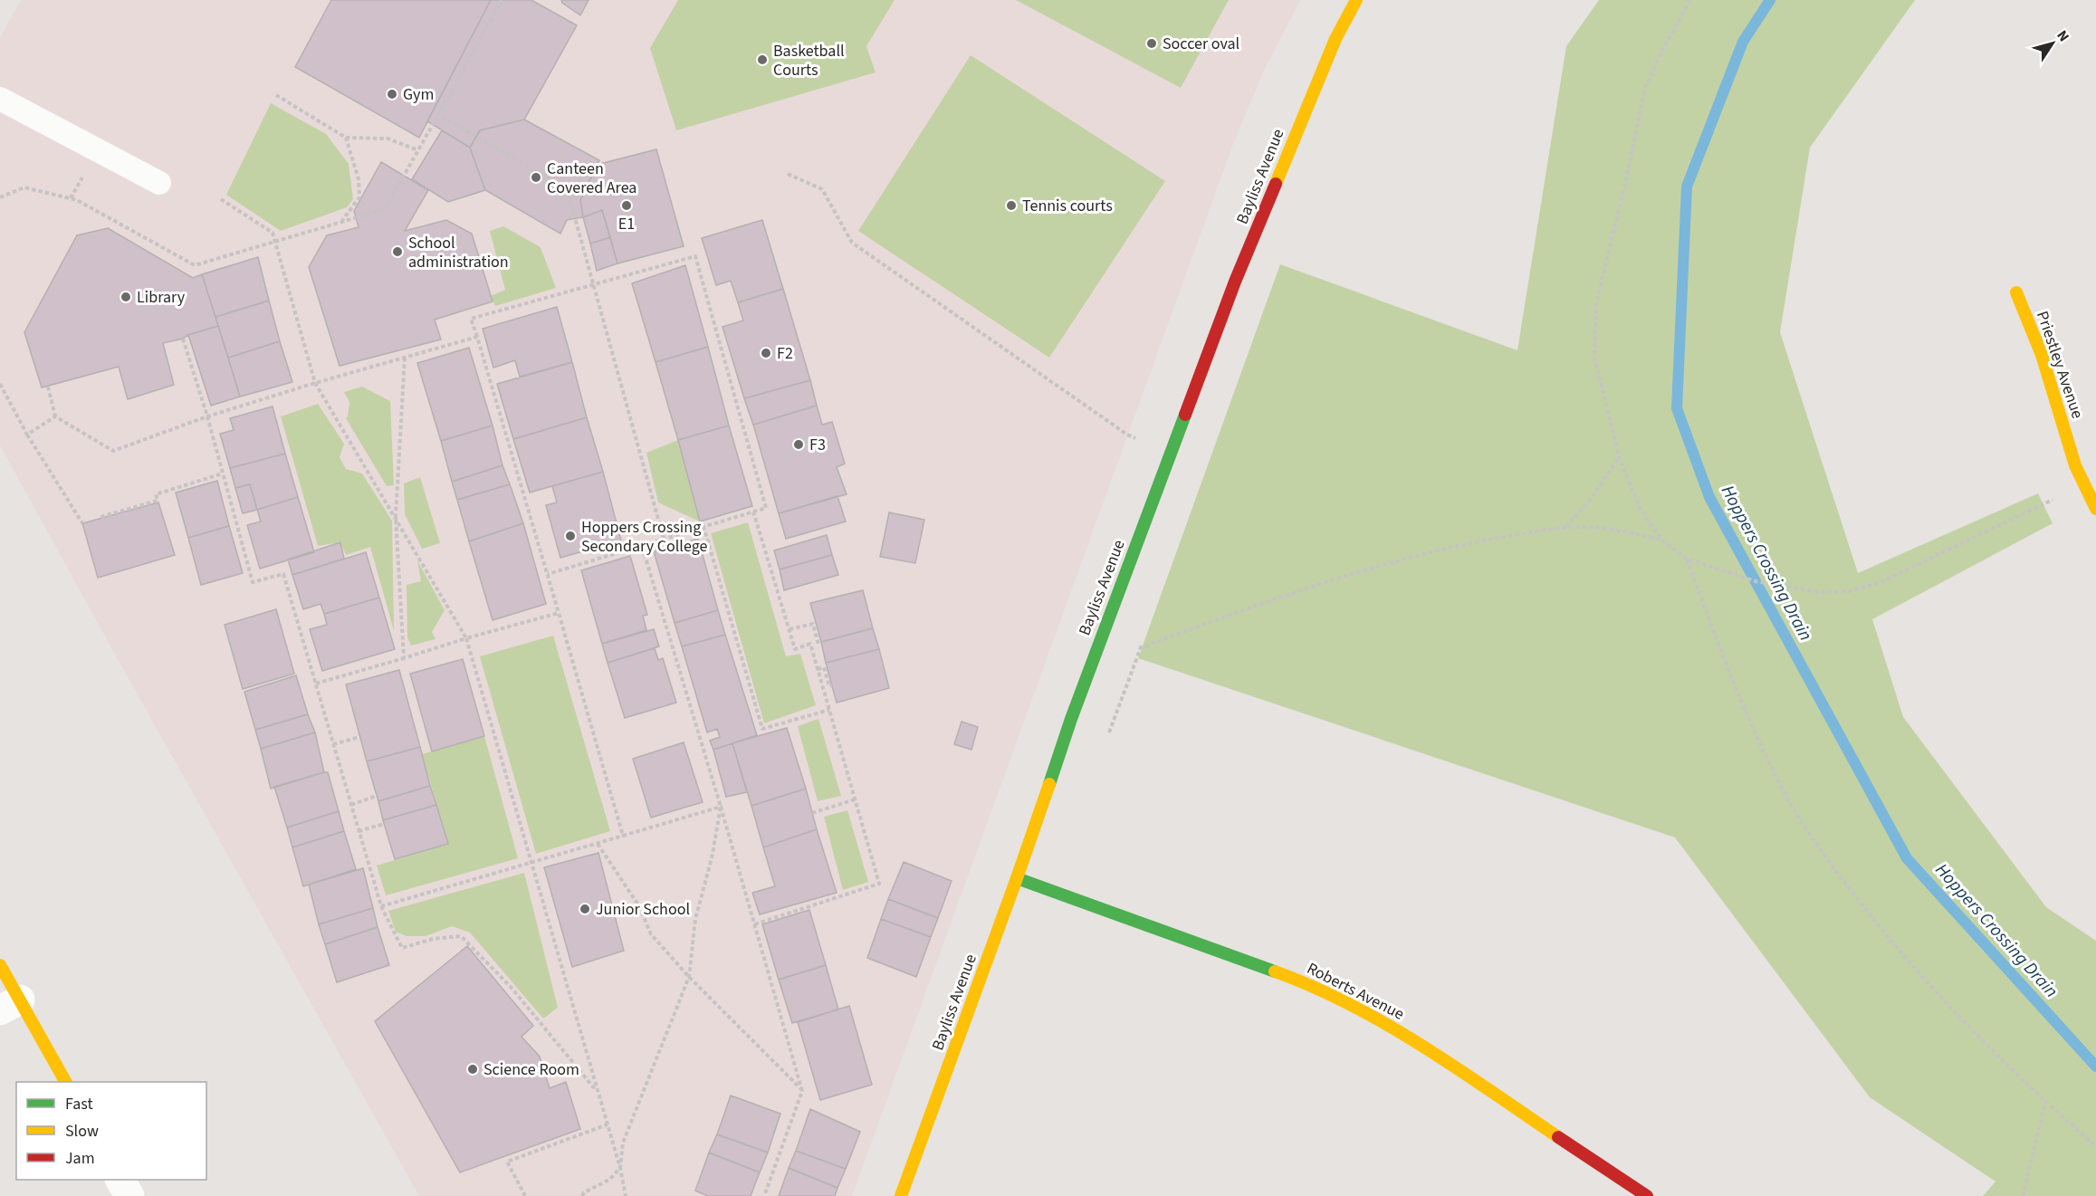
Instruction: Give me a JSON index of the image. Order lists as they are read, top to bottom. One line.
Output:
{"streets":{"street":["Bayliss Avenue","Priestley Avenue","Roberts Avenue"]},"crossings":[["Bayliss Avenue","Roberts Avenue"]],"water":["Hoppers Crossing Drain"],"places":["Soccer oval","Basketball Courts","Gym","Canteen Covered Area","E1","Tennis courts","School administration","Library","F2","F3","Hoppers Crossing Secondary College","Junior School","Science Room"],"legend":["Fast","Slow","Jam"],"north":"top right"}
